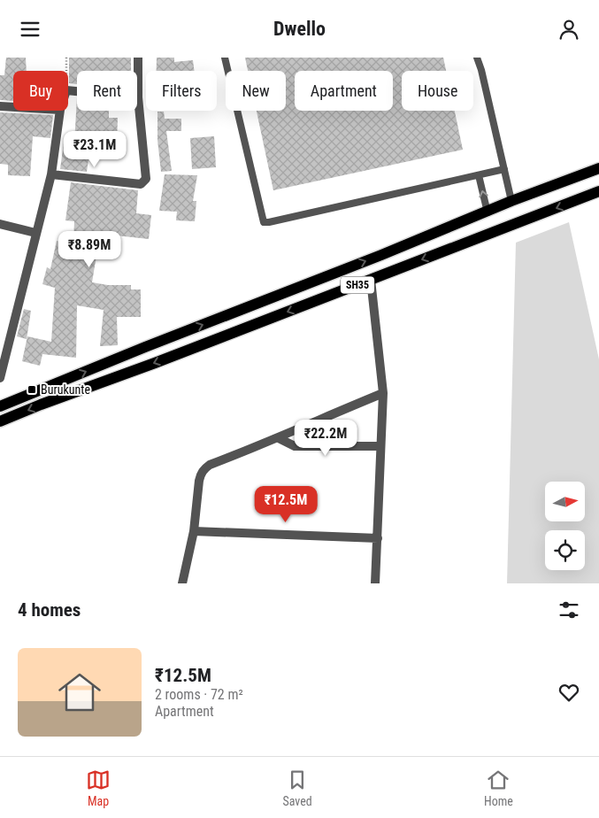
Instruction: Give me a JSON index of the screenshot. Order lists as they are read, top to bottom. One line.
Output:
{"streets":{"main road":["SH35"]},"places":{"transit":["Burukunte"]},"north":"right","page":{"header":"Dwello","chip":["Buy","Rent","Filters","New","Apartment","House"],"price":["₹23.1M","₹8.89M","₹22.2M","₹12.5M"],"heading":"4 homes","list":[{"name":"₹12.5M","note":"2 rooms · 72 m² · Apartment"}],"tabs":["Map","Saved","Home"]}}
